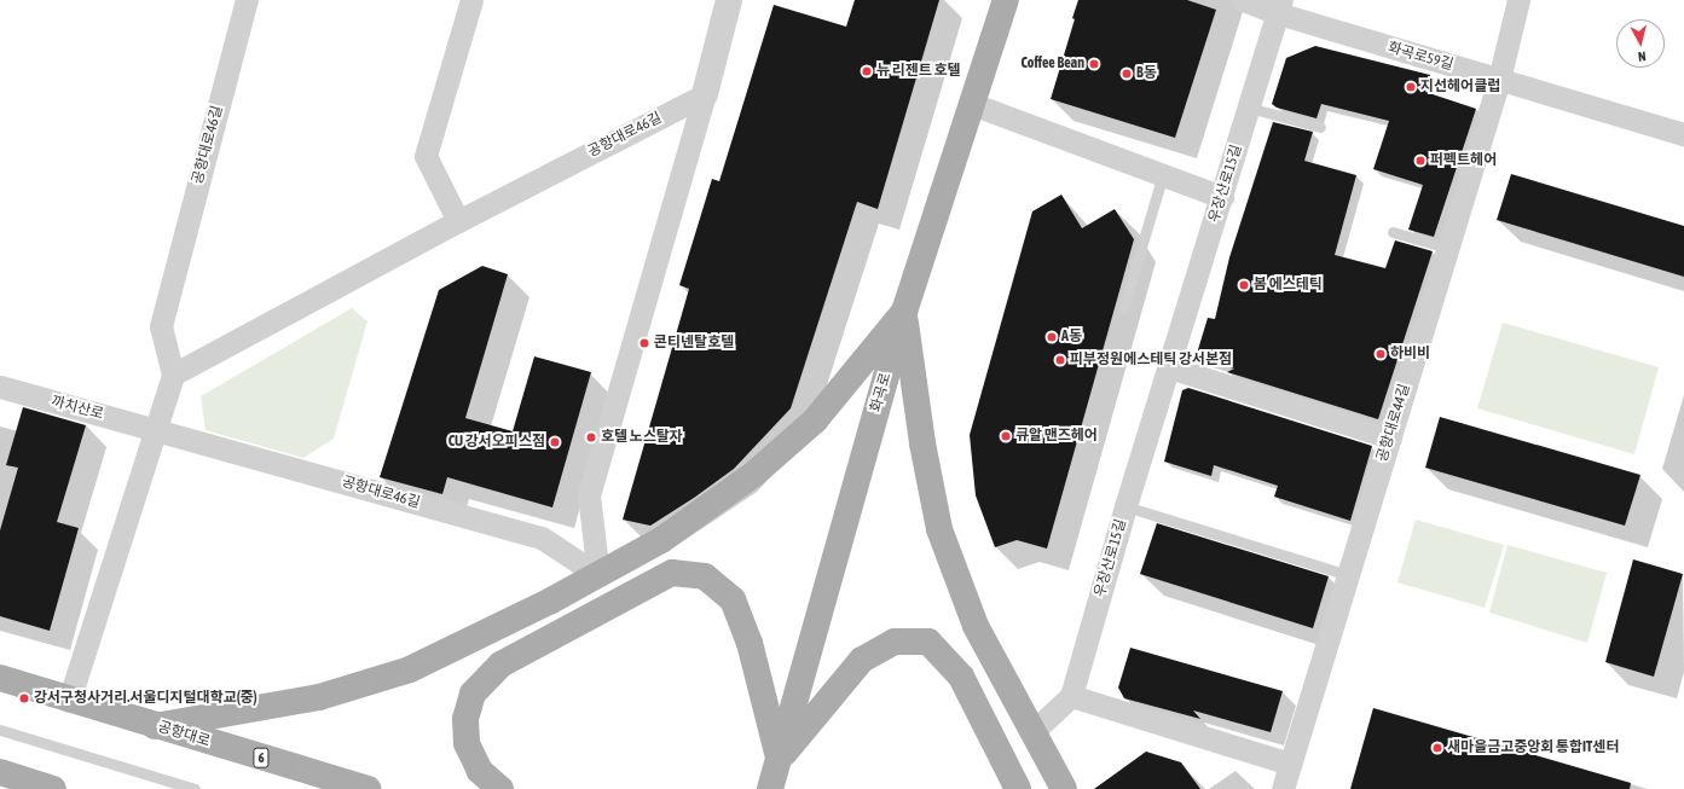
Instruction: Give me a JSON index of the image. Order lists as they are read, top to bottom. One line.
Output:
{"streets":{"main road":["화곡로","공항대로","6"],"street":["화곡로59길","공항대로46길","우장산로15길","까치산로","공항대로44길"]},"crossings":[["화곡로59길","우장산로15길"],["화곡로59길","공항대로44길"],["공항대로46길","까치산로"]],"places":["Coffee Bean","뉴 리젠트 호텔","B동","지선헤어클럽","퍼펙트헤어","봄 에스테틱","A동","콘티넨탈호텔","하비비","피부정원에스테틱 강서본점","큐알 맨즈헤어","호텔 노스탈자","CU 강서오피스점","강서구청사거리.서울디지털대학교(중)","새마을금고중앙회 통합IT센터"],"north":"bottom"}
